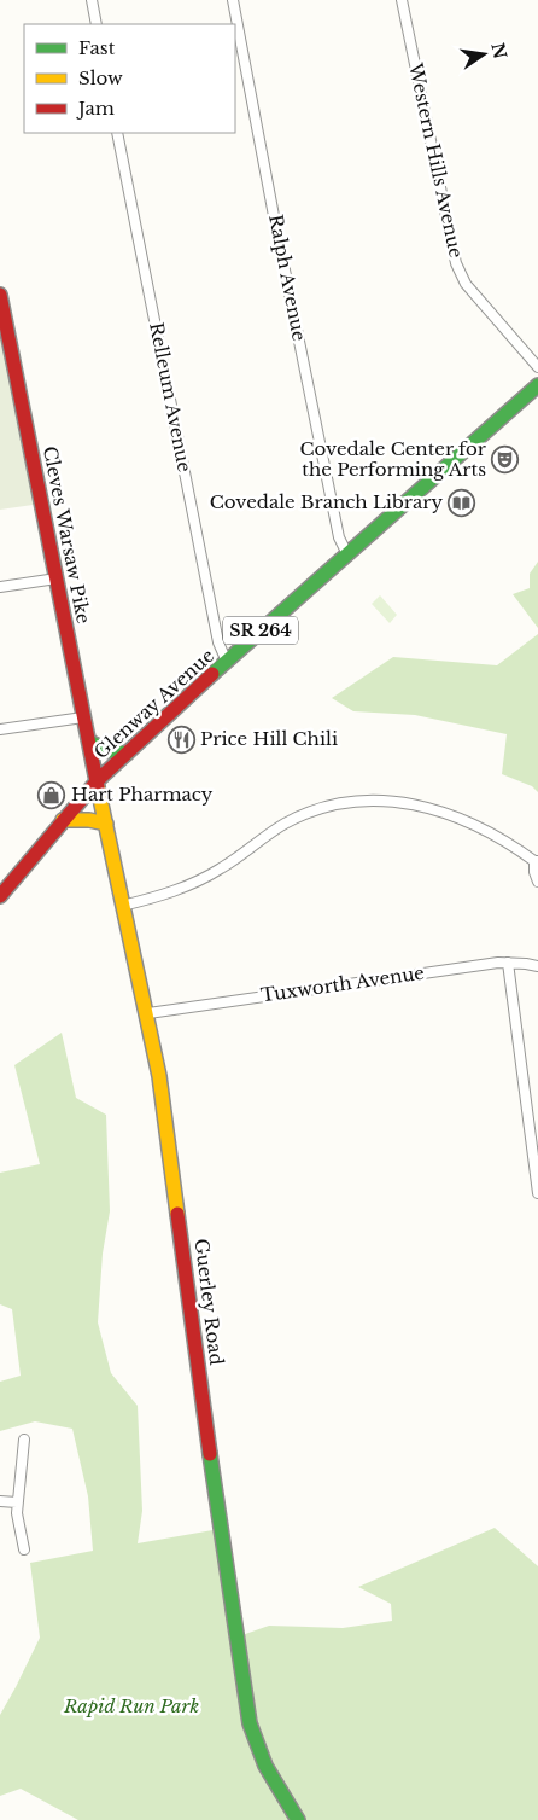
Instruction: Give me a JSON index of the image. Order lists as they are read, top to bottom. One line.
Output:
{"streets":{"street":["Western Hills Avenue","Ralph Avenue","Relleum Avenue","Cleves Warsaw Pike","SR 264","Glenway Avenue","Tuxworth Avenue","Guerley Road"]},"crossings":[["Ralph Avenue","Glenway Avenue"],["Relleum Avenue","Glenway Avenue"],["Cleves Warsaw Pike","Glenway Avenue"],["Cleves Warsaw Pike","Guerley Road"],["Glenway Avenue","Guerley Road"],["Tuxworth Avenue","Guerley Road"]],"parks":["Rapid Run Park"],"places":{"theatre":["Covedale Center for the Performing Arts"],"library":["Covedale Branch Library"],"restaurant":["Price Hill Chili"],"shop":["Hart Pharmacy"]},"legend":["Fast","Slow","Jam"],"north":"right"}
